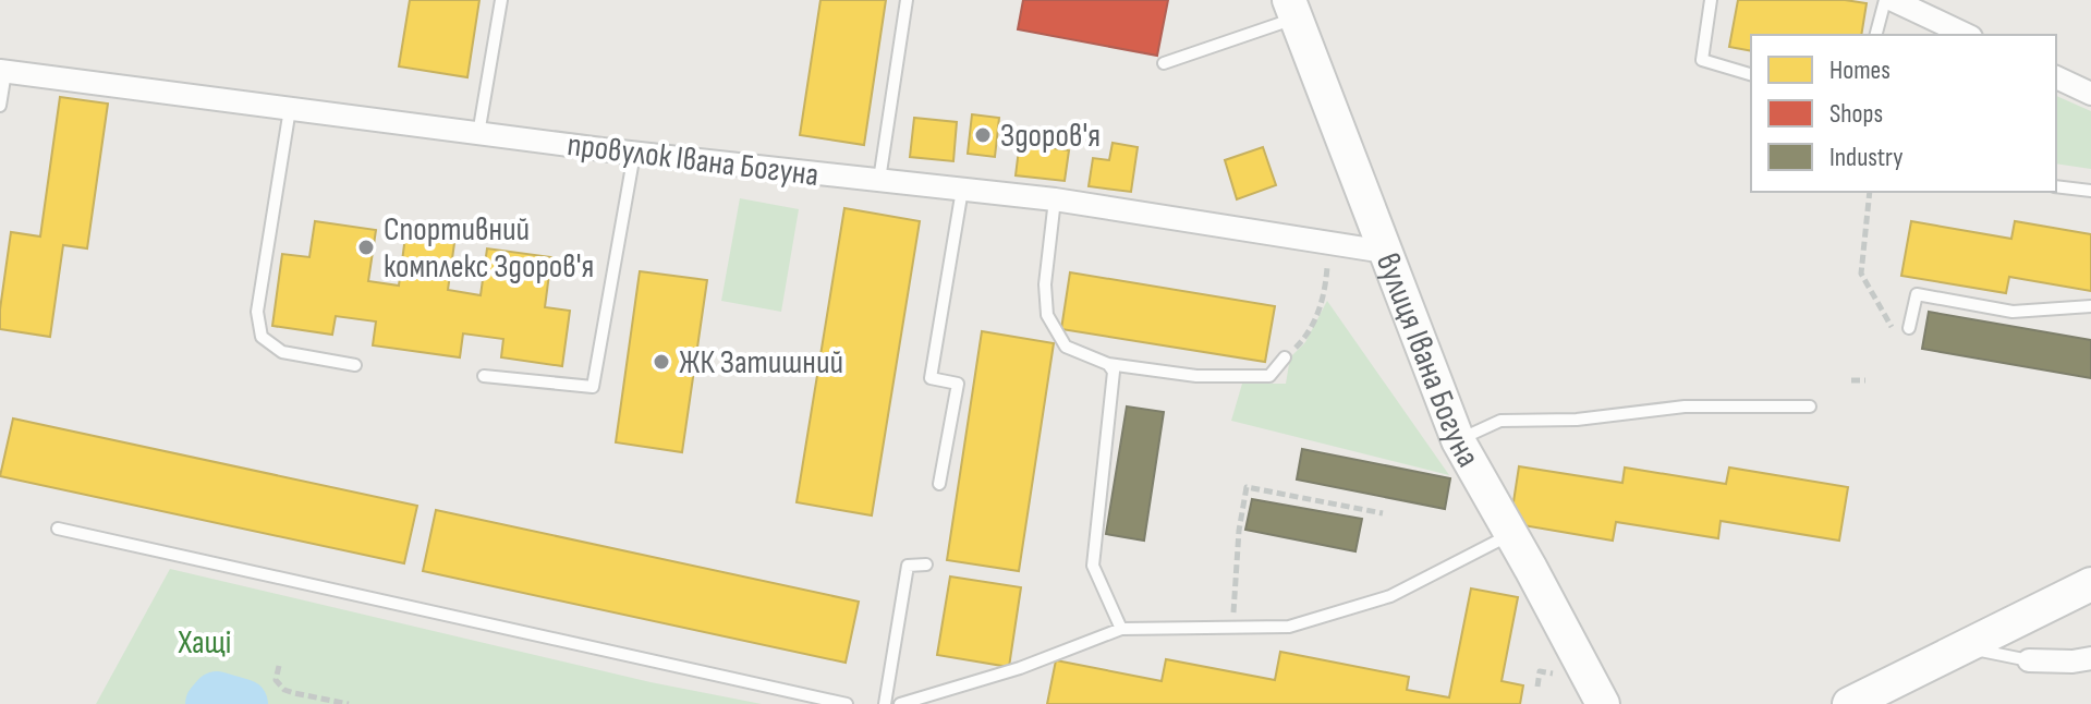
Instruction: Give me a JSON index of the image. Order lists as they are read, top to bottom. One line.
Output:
{"streets":{"main road":["вулиця Івана Богуна"],"street":["провулок Івана Богуна"]},"crossings":[["провулок Івана Богуна","вулиця Івана Богуна"]],"parks":["Хащі"],"places":["Здоров'я","Спортивний комплекс Здоров'я","ЖК Затишний"],"legend":["Homes","Shops","Industry"]}
